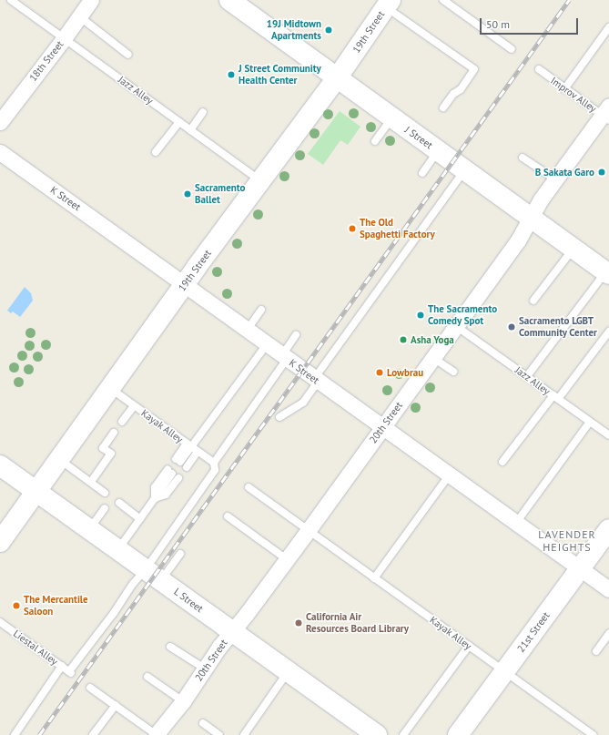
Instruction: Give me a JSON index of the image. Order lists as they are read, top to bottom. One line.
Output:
{"streets":{"main road":["19th Street","J Street","L Street","21st Street"],"street":["18th Street","K Street","20th Street"],"lane":["Jazz Alley","Improv Alley","Kayak Alley","Liestal Alley"]},"crossings":[["19th Street","Jazz Alley"],["19th Street","J Street"],["19th Street","K Street"],["19th Street","Kayak Alley"],["19th Street","L Street"],["18th Street","Jazz Alley"],["Jazz Alley","20th Street"],["Improv Alley","20th Street"],["J Street","20th Street"],["K Street","20th Street"],["K Street","21st Street"],["20th Street","Kayak Alley"],["20th Street","L Street"],["Kayak Alley","21st Street"],["L Street","Liestal Alley"]],"districts":["LAVENDER HEIGHTS"],"places":["19J Midtown Apartments","J Street Community Health Center","B Sakata Garo","Sacramento Ballet","The Old Spaghetti Factory","The Sacramento Comedy Spot","Sacramento LGBT Community Center","Asha Yoga","Lowbrau","The Mercantile Saloon","California Air Resources Board Library"],"scale_bar":"50 m"}
